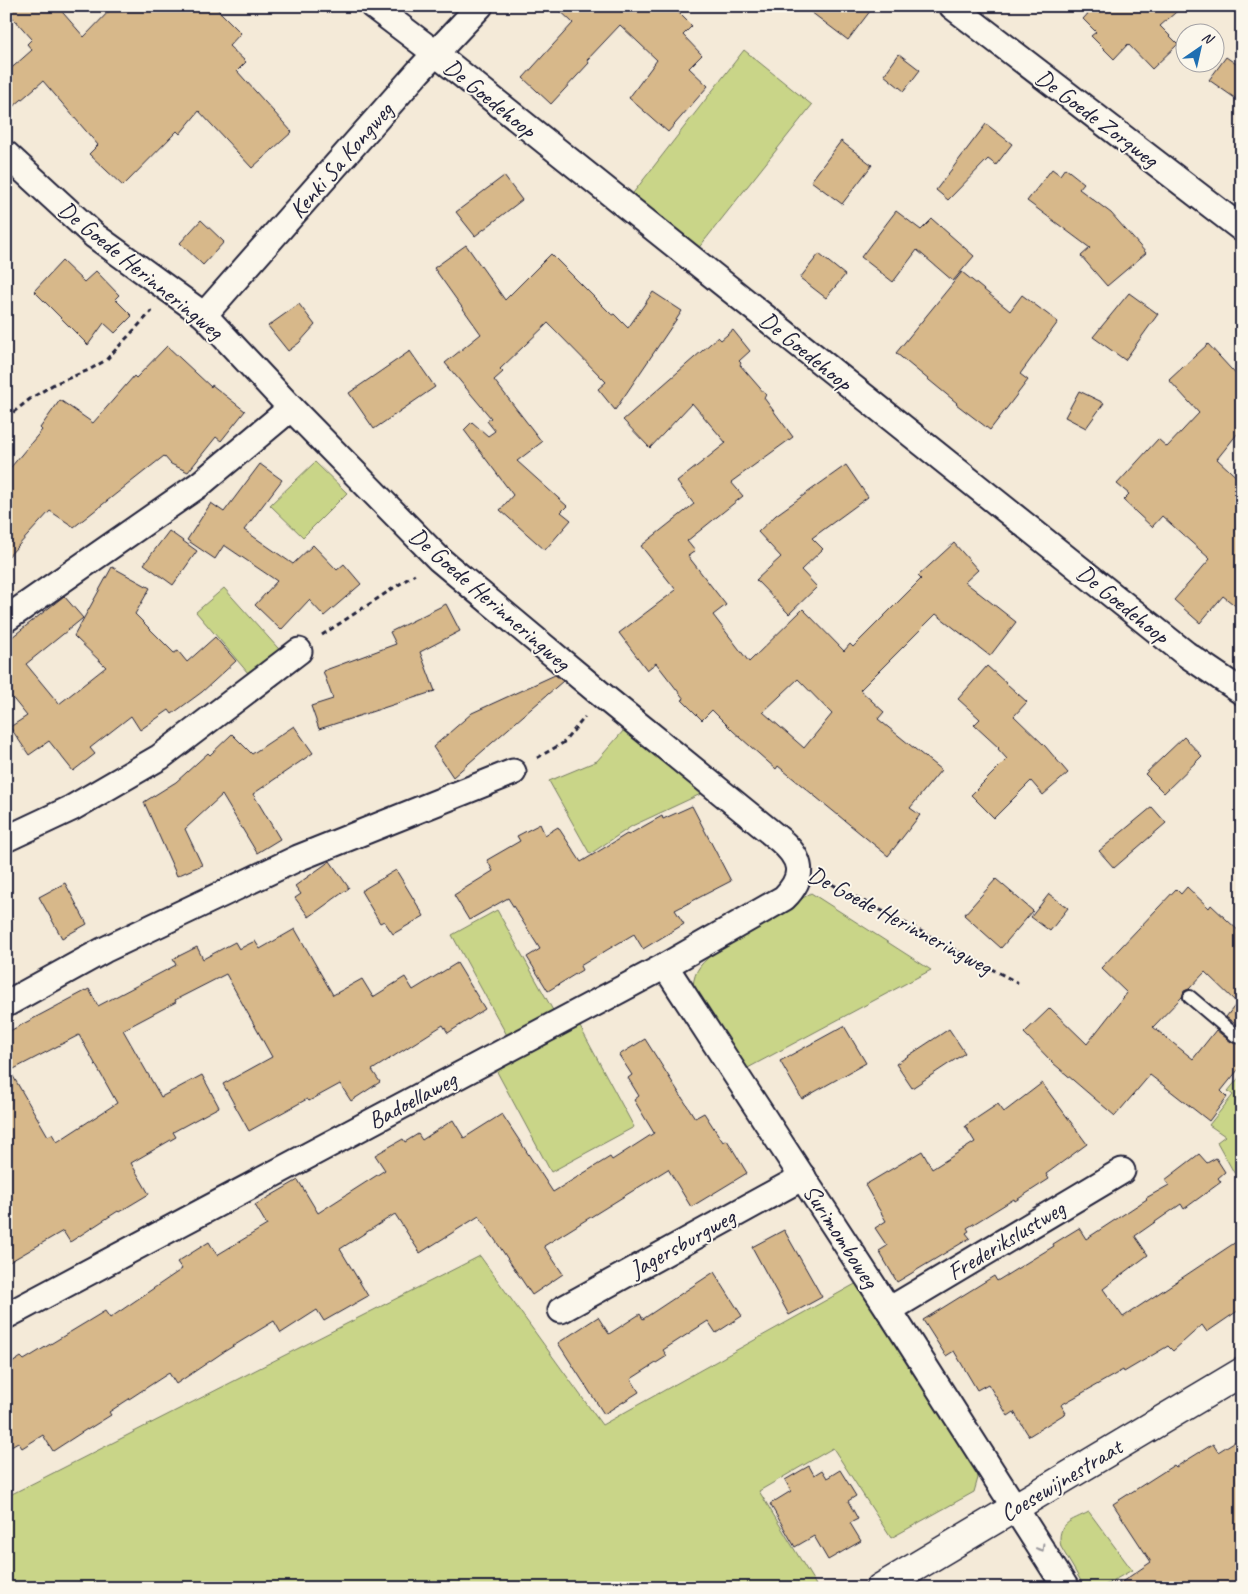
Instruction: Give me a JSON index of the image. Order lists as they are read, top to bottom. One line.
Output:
{"streets":{"main road":["Coesewijnestraat"],"street":["De Goedehoop","De Goede Zorgweg","Kenki Sa Kongweg","De Goede Herinneringweg","Badoellaweg","Surimomboweg","Frederikslustweg","Jagersburgweg"]},"crossings":[["De Goedehoop","Kenki Sa Kongweg"],["Kenki Sa Kongweg","De Goede Herinneringweg"],["De Goede Herinneringweg","Badoellaweg"],["Badoellaweg","Surimomboweg"],["Surimomboweg","Frederikslustweg"],["Surimomboweg","Jagersburgweg"],["Surimomboweg","Coesewijnestraat"]],"north":"top right"}
